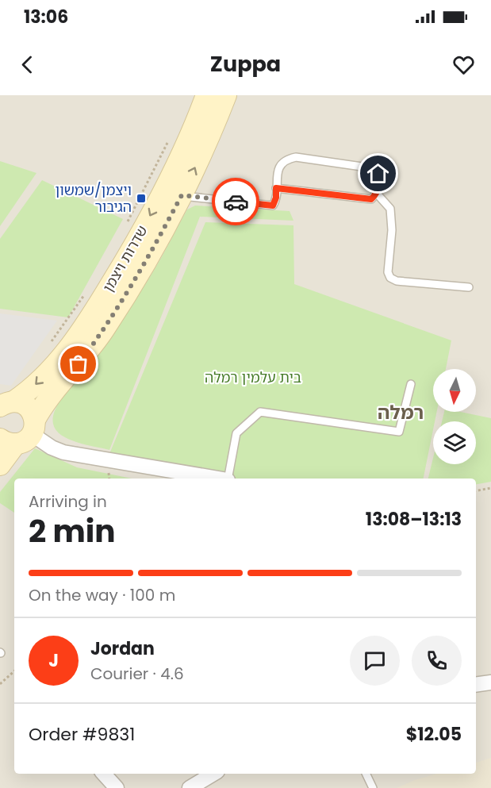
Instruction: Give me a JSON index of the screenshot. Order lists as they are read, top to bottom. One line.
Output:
{"streets":{"main road":["שדרות ויצמן"]},"districts":["רמלה"],"parks":["בית עלמין רמלה"],"places":{"transit":["ויצמן/שמשון הגיבור"]},"north":"bottom","page":{"status":"13:06","header":"Zuppa","heading":["2 min","Arriving in","13:08–13:13"],"panel":["Jordan","Courier · 4.6","Order #9831","$12.05"],"bar":"On the way · 100 m","round":"J"}}
